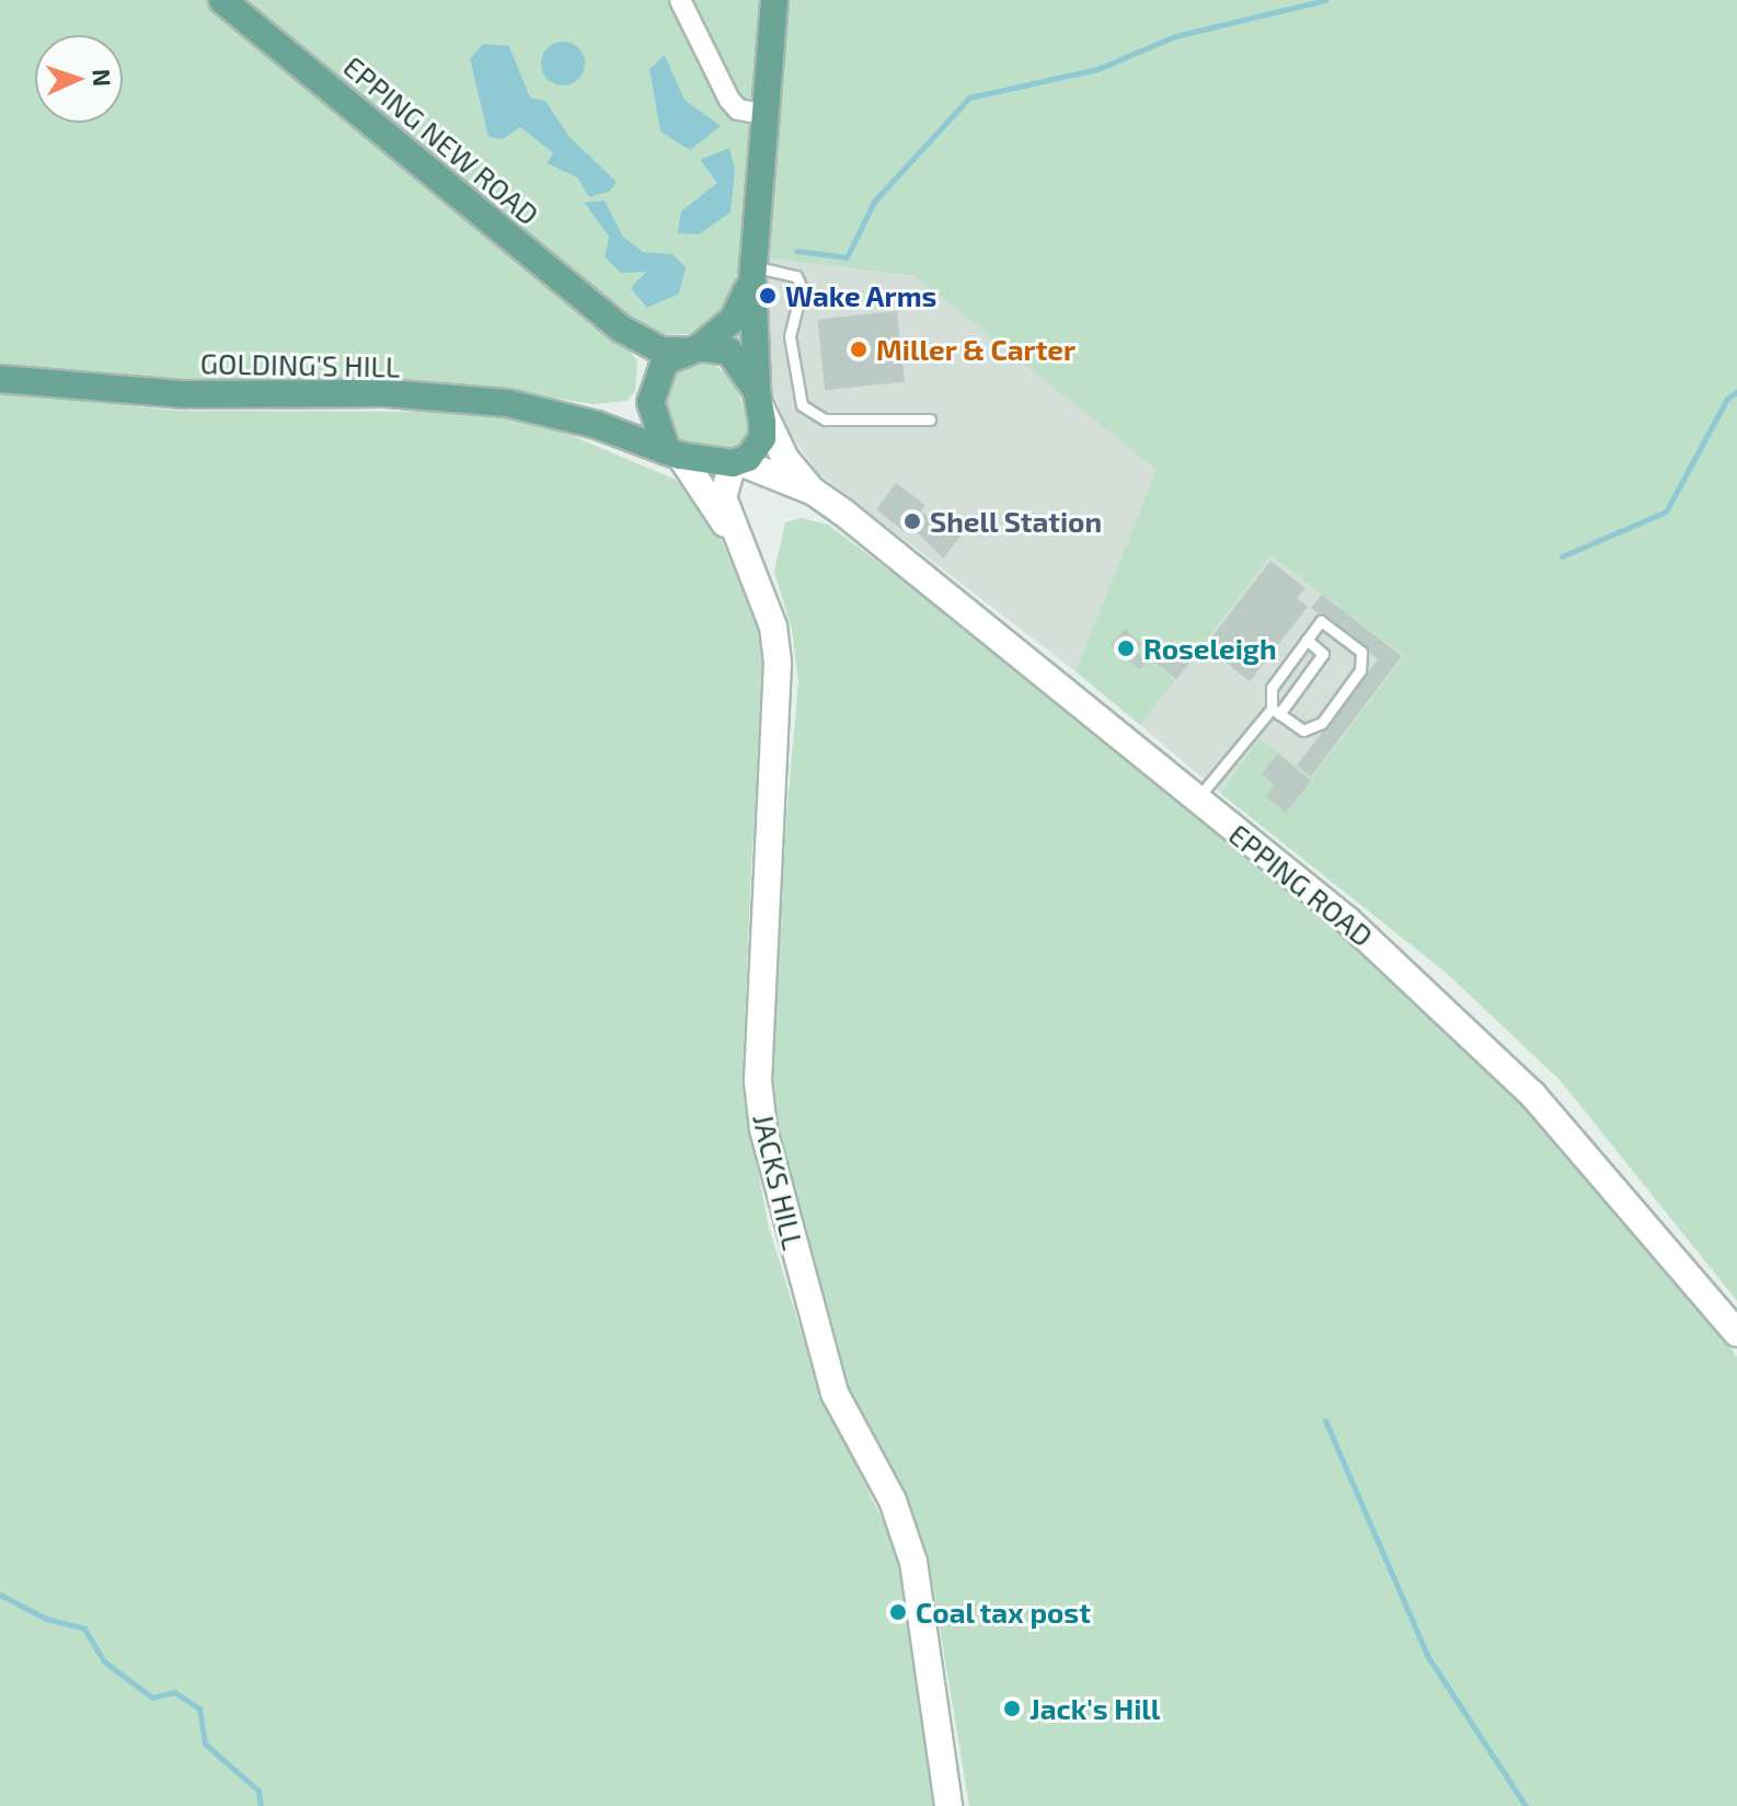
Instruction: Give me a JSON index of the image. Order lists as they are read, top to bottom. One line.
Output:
{"streets":{"main road":["EPPING NEW ROAD","GOLDING'S HILL","EPPING ROAD","JACKS HILL"]},"crossings":[["EPPING NEW ROAD","GOLDING'S HILL"],["EPPING NEW ROAD","EPPING ROAD"],["GOLDING'S HILL","EPPING ROAD"]],"places":["Wake Arms","Miller & Carter","Shell Station","Roseleigh","Coal tax post","Jack's Hill"],"north":"right"}
